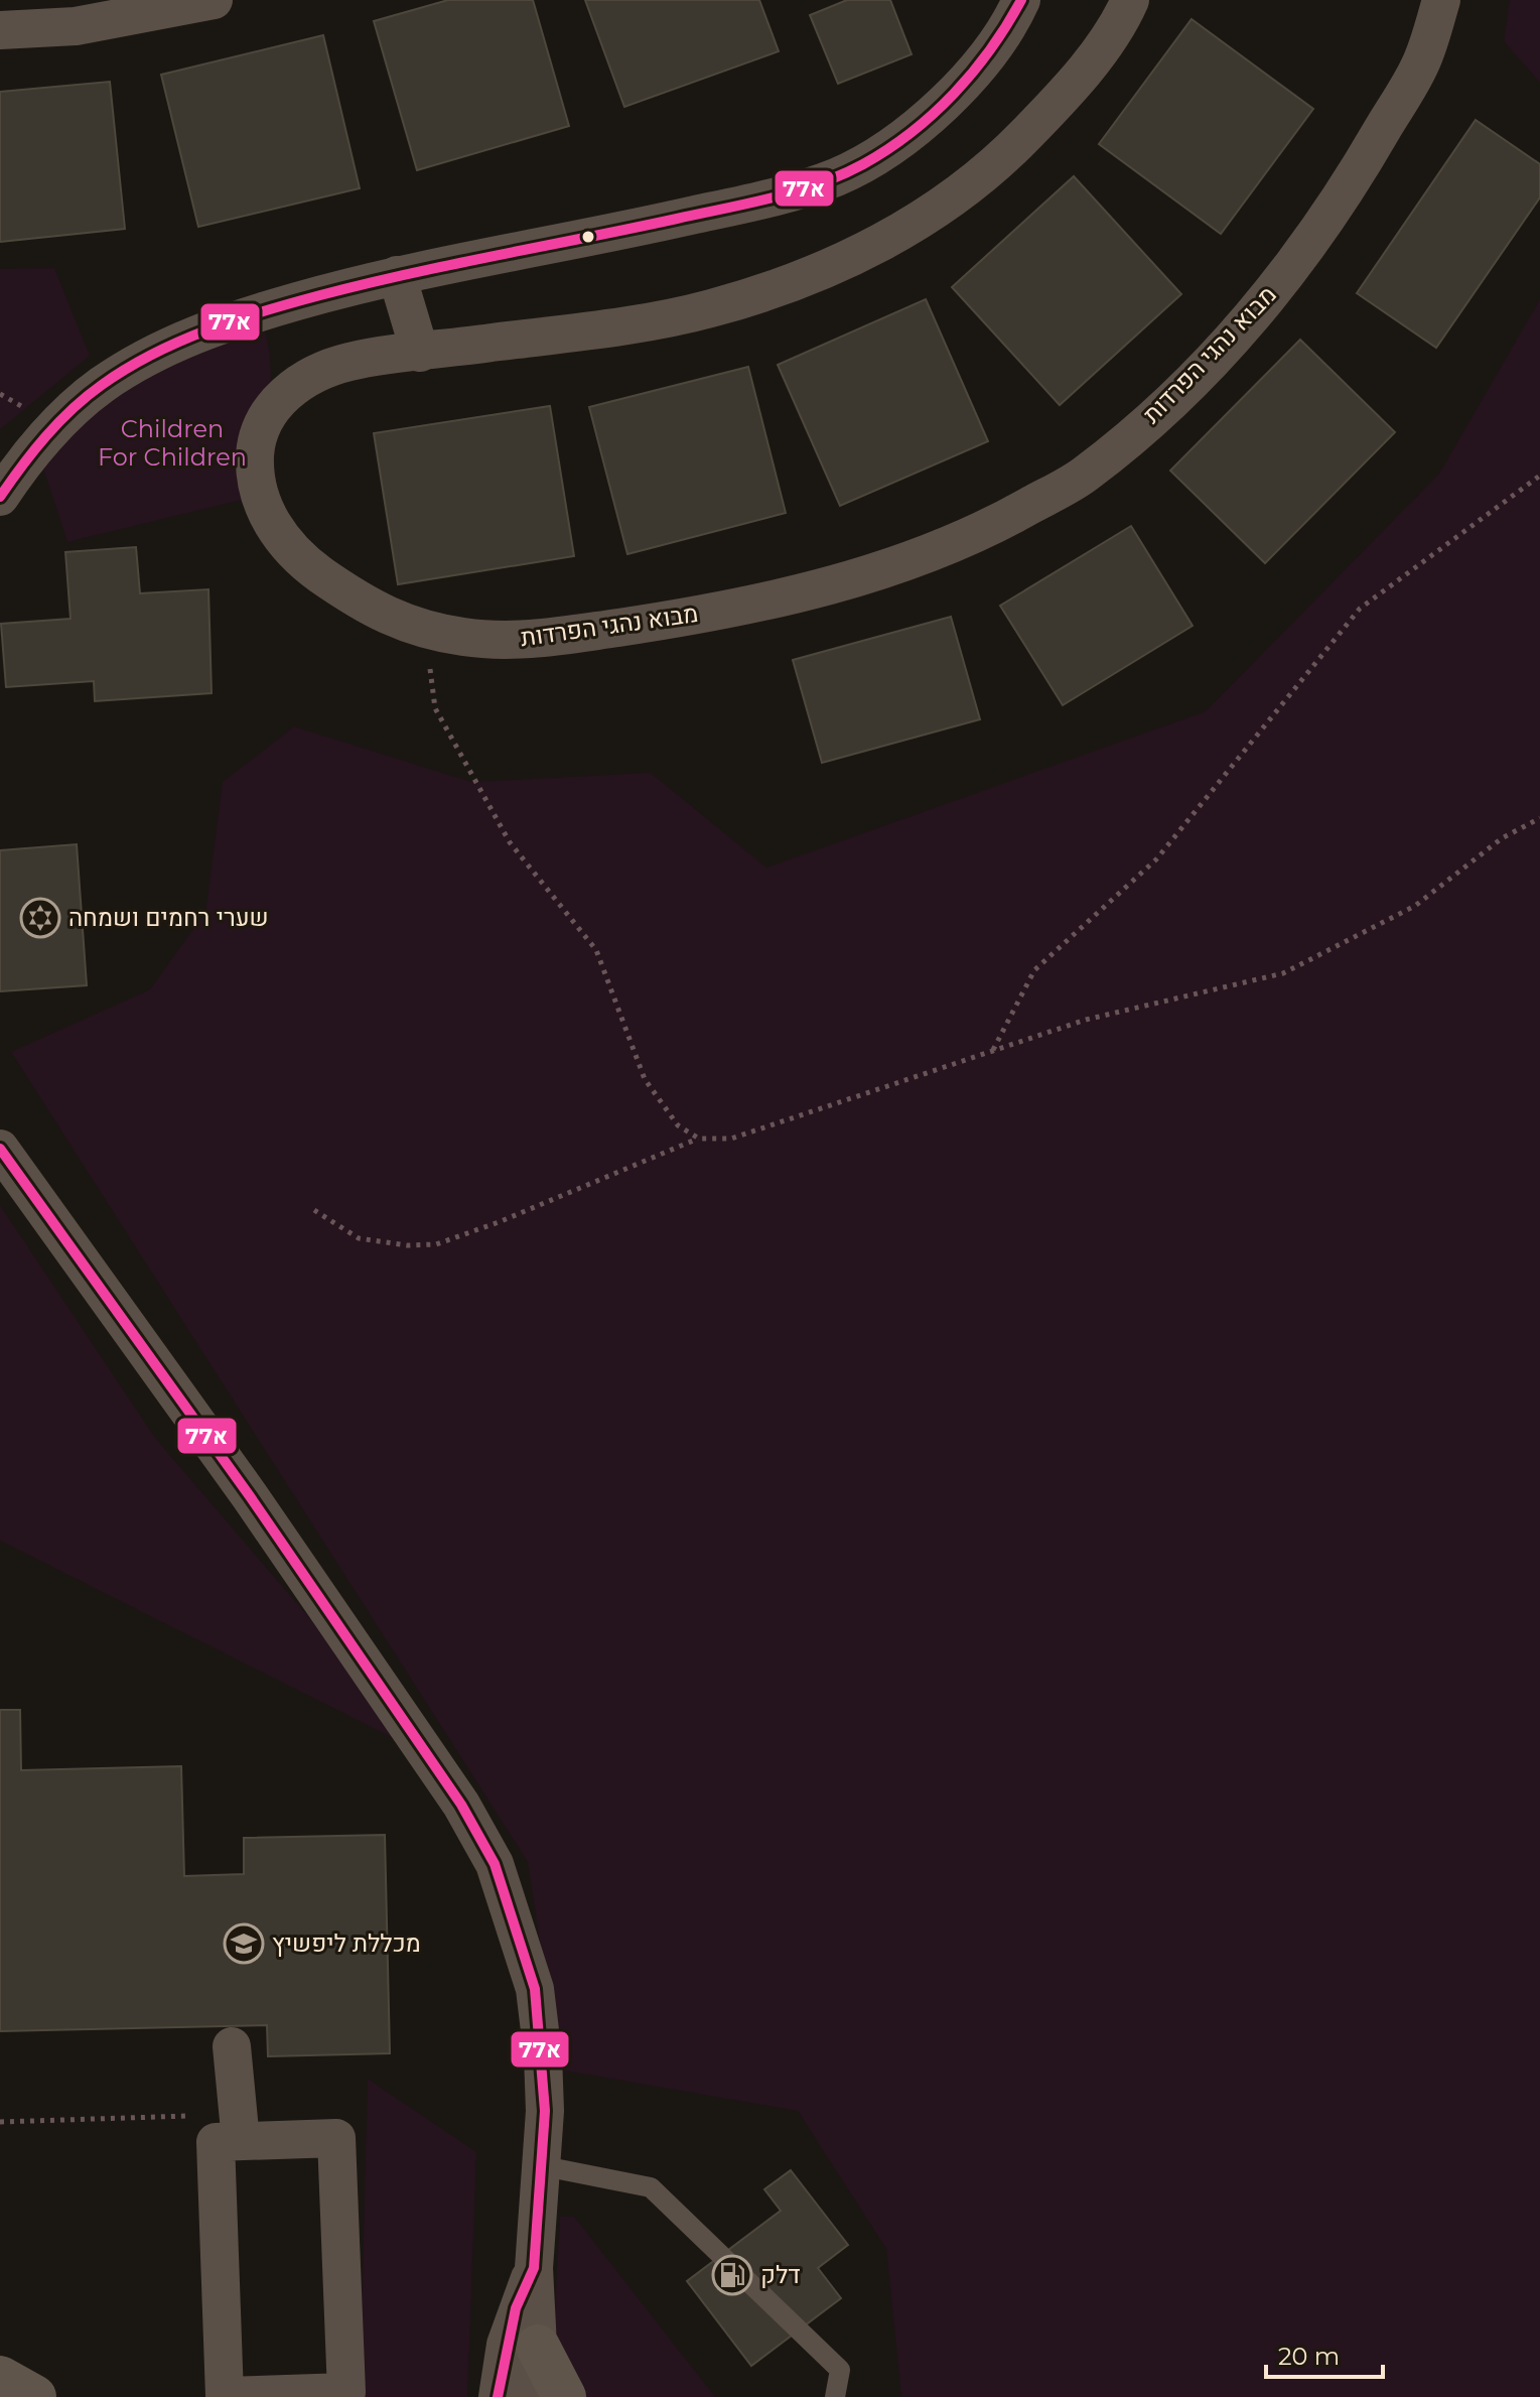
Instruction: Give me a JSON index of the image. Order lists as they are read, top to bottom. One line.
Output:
{"streets":{"street":["מבוא נהגי הפרדות"]},"parks":["Children For Children"],"places":{"synagogue":["שערי רחמים ושמחה"],"school or university":["מכללת ליפשיץ"],"fuel station":["דלק"]},"lines":["transit line 77א"],"scale_bar":"20 m"}
